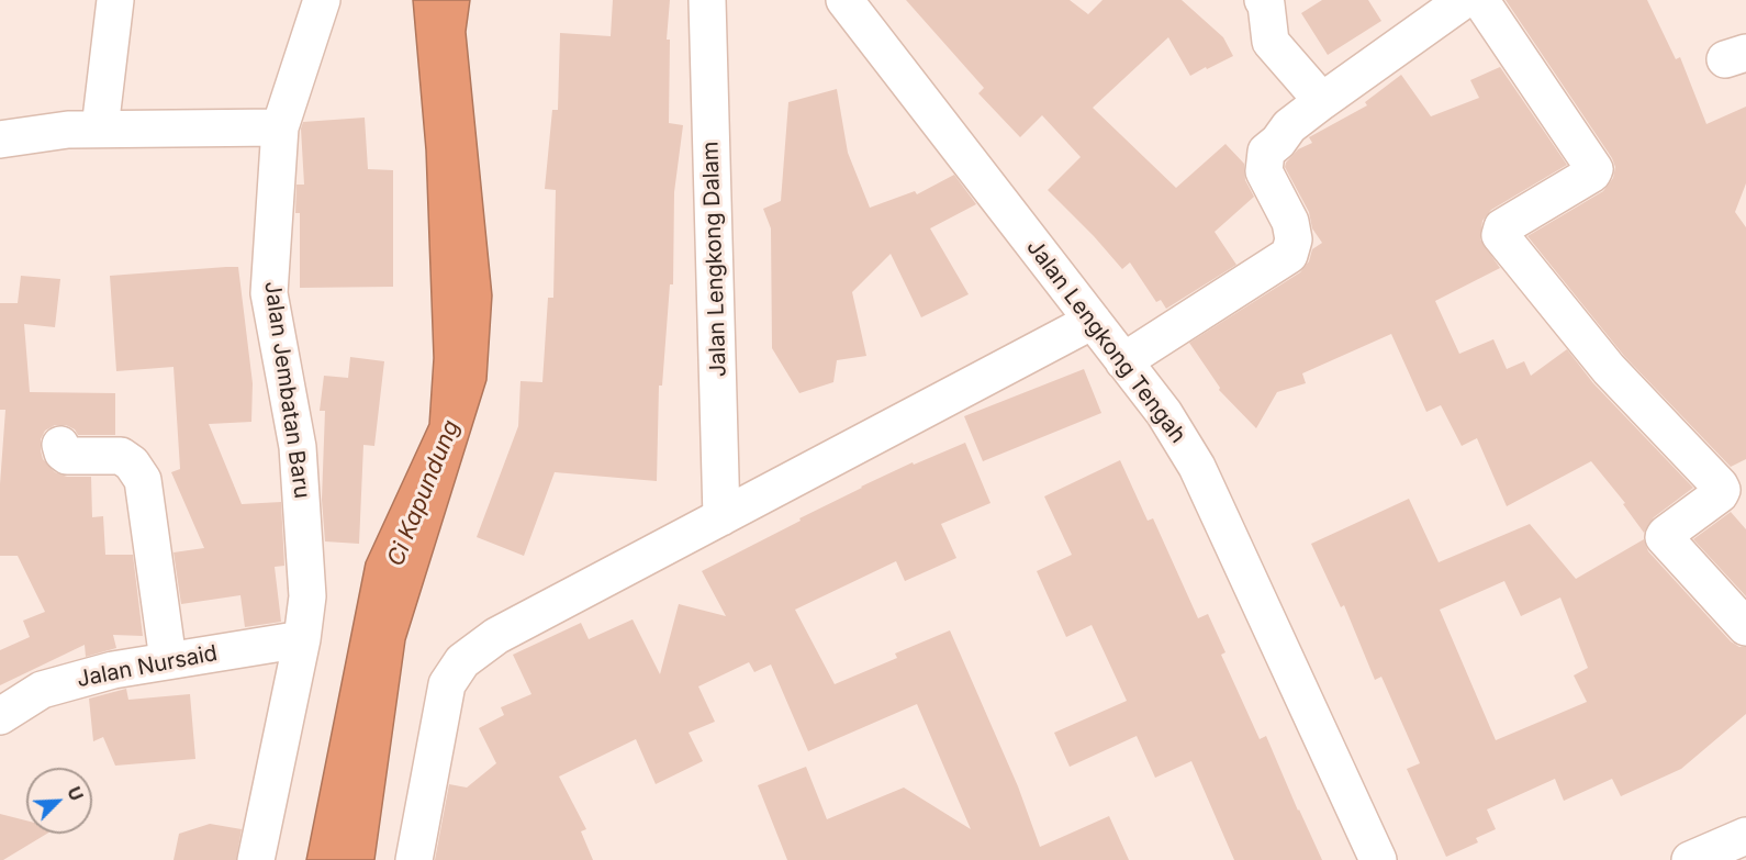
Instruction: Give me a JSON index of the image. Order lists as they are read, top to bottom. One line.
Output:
{"streets":{"street":["Jalan Lengkong Dalam","Jalan Lengkong Tengah","Jalan Jembatan Baru","Jalan Nursaid"]},"crossings":[["Jalan Jembatan Baru","Jalan Nursaid"]],"water":["Ci Kapundung"],"north":"top right"}
